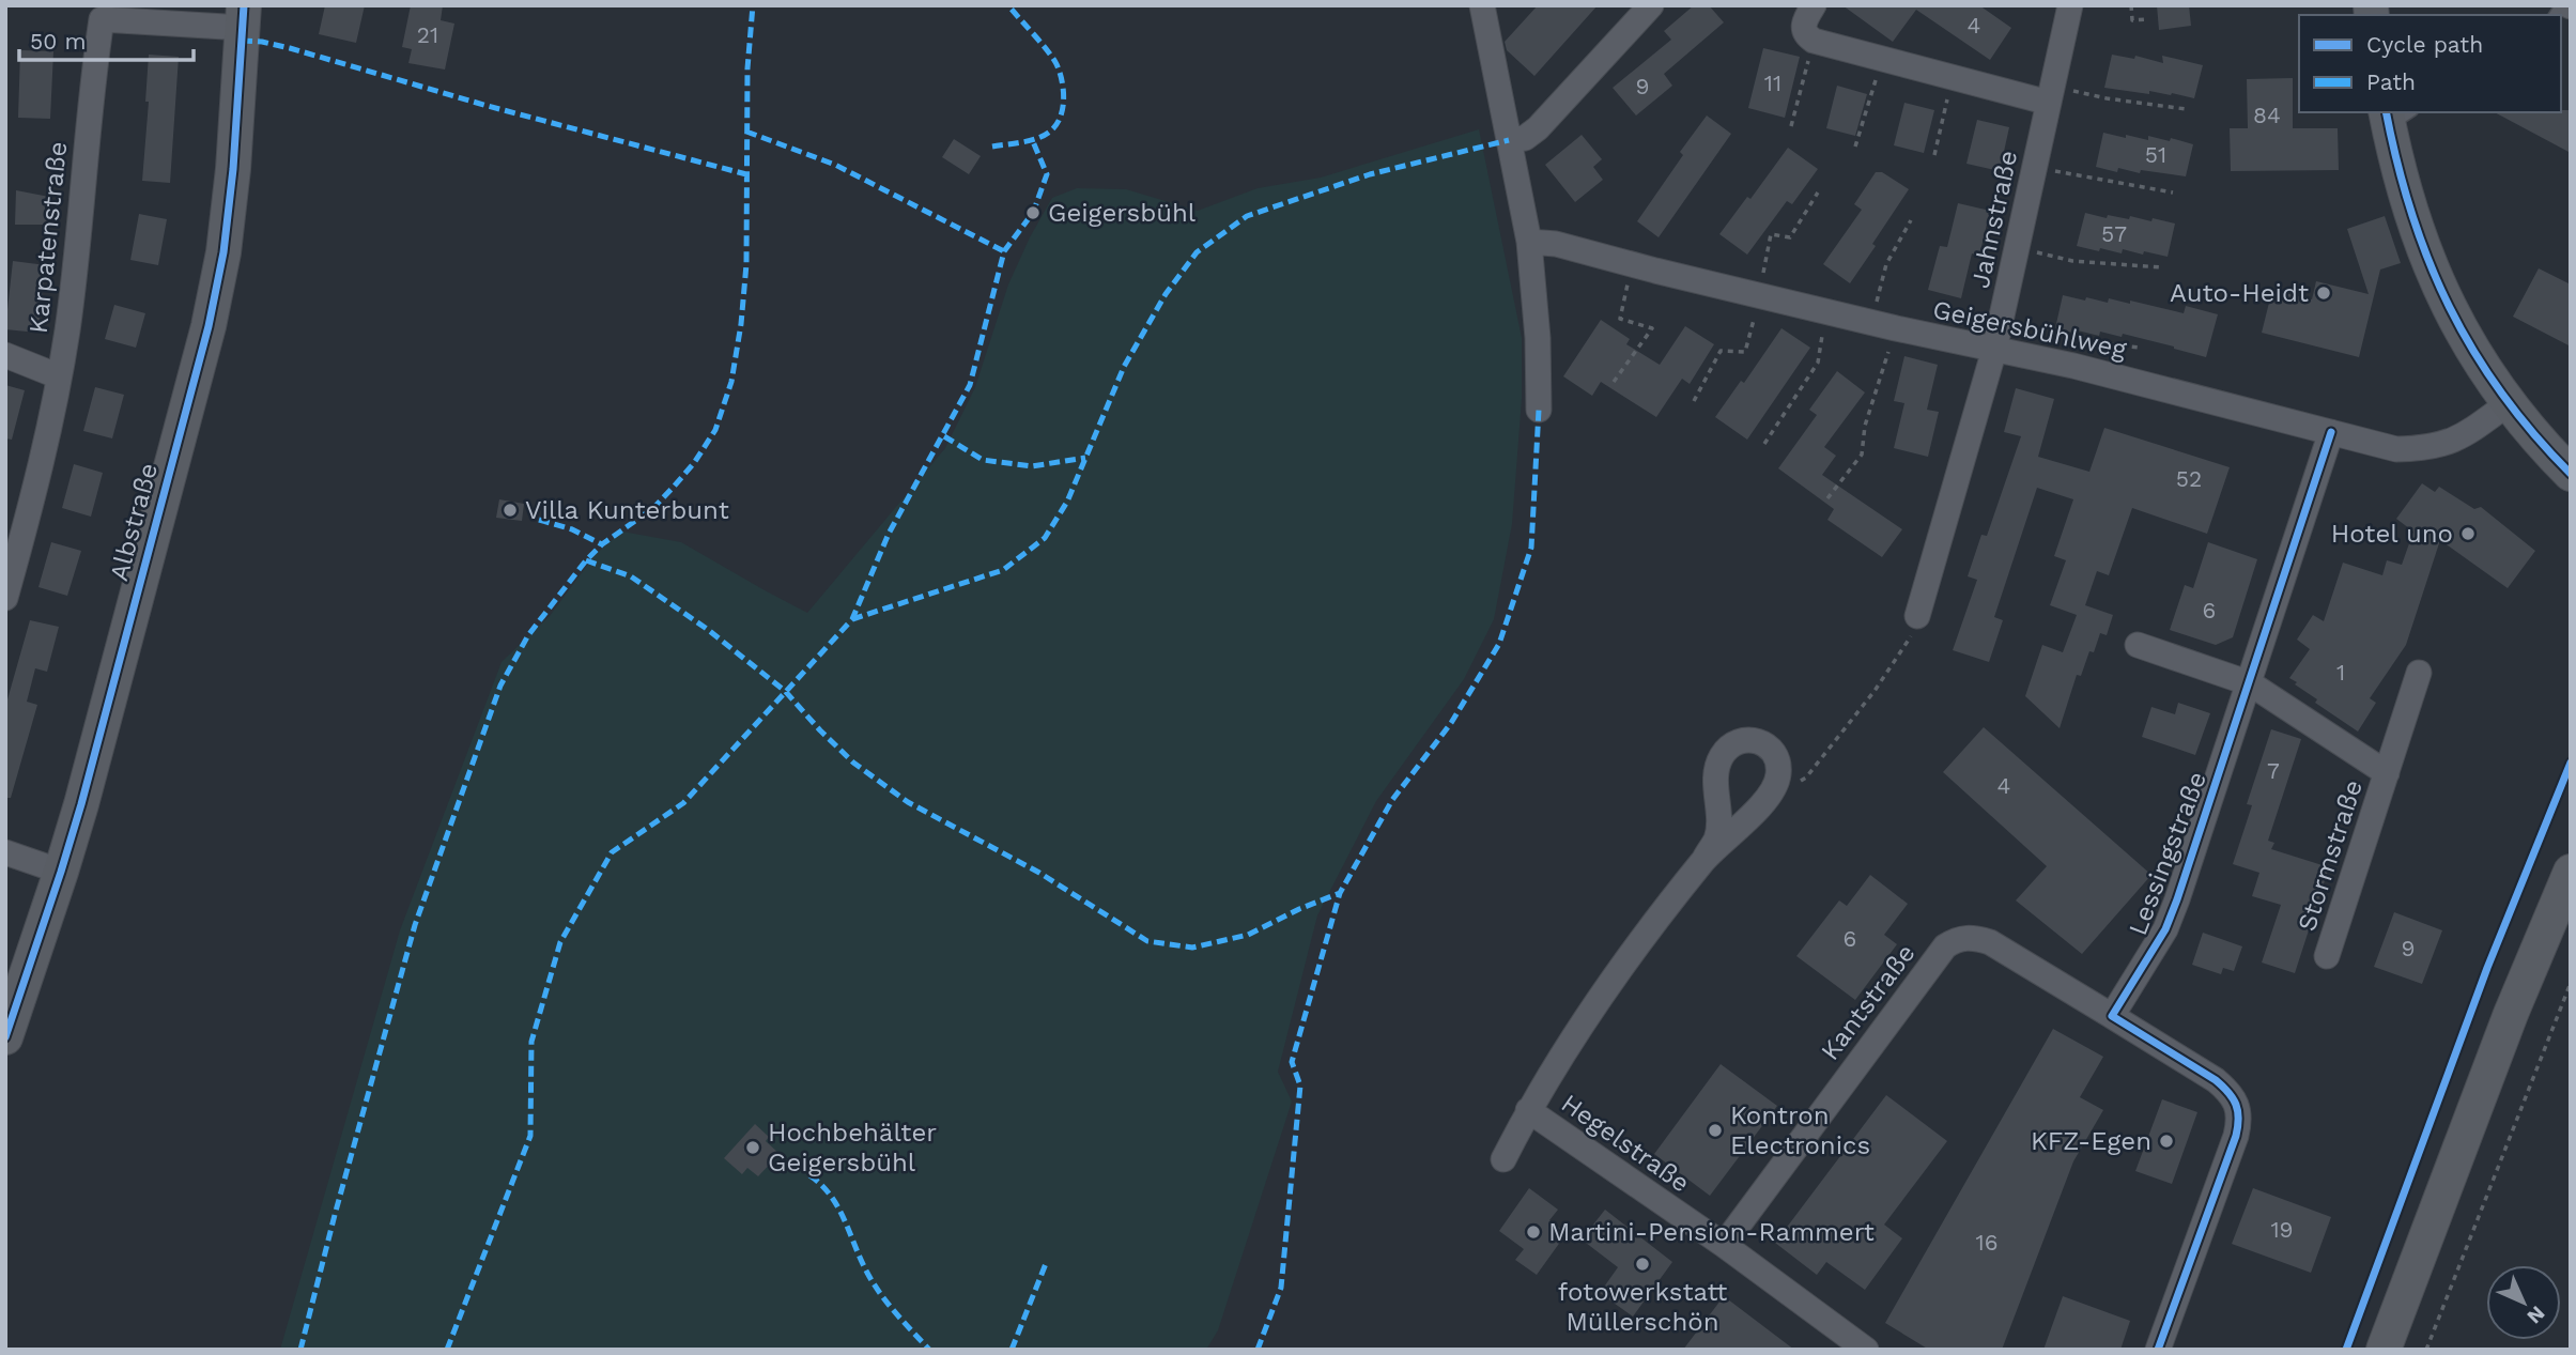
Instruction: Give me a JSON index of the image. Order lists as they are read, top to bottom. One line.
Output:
{"streets":{"street":["Jahnstraße","Karpatenstraße","Geigersbühlweg","Albstraße","Lessingstraße","Stormstraße","Kantstraße","Hegelstraße"]},"crossings":[["Jahnstraße","Geigersbühlweg"],["Karpatenstraße","Albstraße"],["Geigersbühlweg","Lessingstraße"],["Lessingstraße","Stormstraße"],["Lessingstraße","Kantstraße"],["Kantstraße","Hegelstraße"]],"places":["Geigersbühl","Auto-Heidt","Villa Kunterbunt","Hotel uno","Kontron Electronics","KFZ-Egen","Hochbehälter Geigersbühl","Martini-Pension-Rammert","fotowerkstatt Müllerschön"],"house_numbers":["4","21","11","9","84","51","57","52","6","1","7","4","6","9","19","16"],"legend":["Cycle path","Path"],"scale_bar":"50 m","north":"bottom right"}
